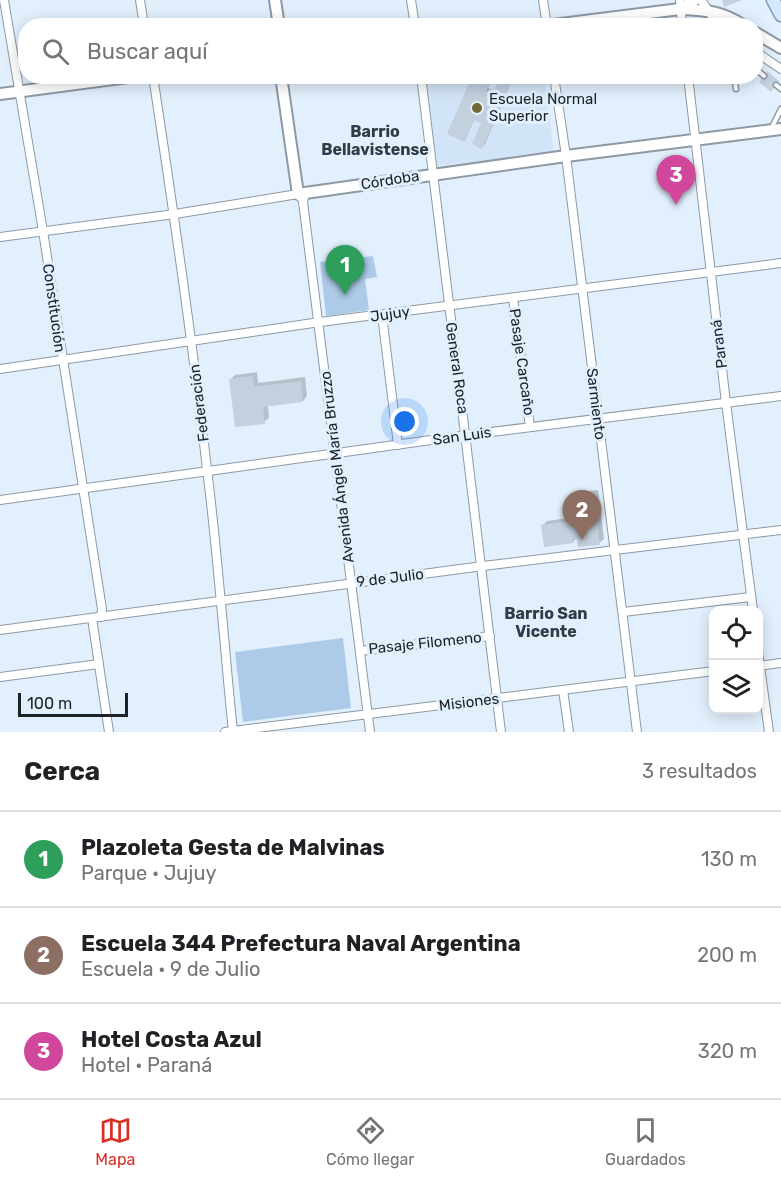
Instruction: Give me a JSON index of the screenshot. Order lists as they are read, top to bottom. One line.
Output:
{"streets":{"street":["Córdoba","Constitución","Jujuy","Paraná","Pasaje Carcaño","General Roca","Federación","Sarmiento","San Luis","Avenida Ángel María Bruzzo","9 de Julio","Pasaje Filomeno","Misiones"]},"crossings":[["Córdoba","Constitución"],["Córdoba","Paraná"],["Córdoba","General Roca"],["Córdoba","Federación"],["Córdoba","Sarmiento"],["Córdoba","Avenida Ángel María Bruzzo"],["Constitución","Jujuy"],["Constitución","San Luis"],["Constitución","9 de Julio"],["Jujuy","Paraná"],["Jujuy","Pasaje Carcaño"],["Jujuy","General Roca"],["Jujuy","Federación"],["Jujuy","Sarmiento"],["Jujuy","Avenida Ángel María Bruzzo"],["Paraná","San Luis"],["Paraná","9 de Julio"],["Pasaje Carcaño","San Luis"],["General Roca","San Luis"],["General Roca","9 de Julio"],["General Roca","Pasaje Filomeno"],["General Roca","Misiones"],["Federación","San Luis"],["Federación","9 de Julio"],["Federación","Misiones"],["Sarmiento","San Luis"],["Sarmiento","9 de Julio"],["Sarmiento","Misiones"],["San Luis","Avenida Ángel María Bruzzo"],["Avenida Ángel María Bruzzo","9 de Julio"],["Avenida Ángel María Bruzzo","Pasaje Filomeno"],["Avenida Ángel María Bruzzo","Misiones"]],"districts":["Barrio Bellavistense","Barrio San Vicente"],"places":["Escuela Normal Superior"],"scale_bar":"100 m","page":{"search":"Buscar aquí","pins":["3","1","2"],"scale":"100 m","heading":["Cerca","3 resultados"],"list":[{"mark":"1","name":"Plazoleta Gesta de Malvinas","note":"Parque · Jujuy","value":"130 m"},{"mark":"2","name":"Escuela 344 Prefectura Naval Argentina","note":"Escuela · 9 de Julio","value":"200 m"},{"mark":"3","name":"Hotel Costa Azul","note":"Hotel · Paraná","value":"320 m"}],"nav":["Mapa","Cómo llegar","Guardados"]}}
